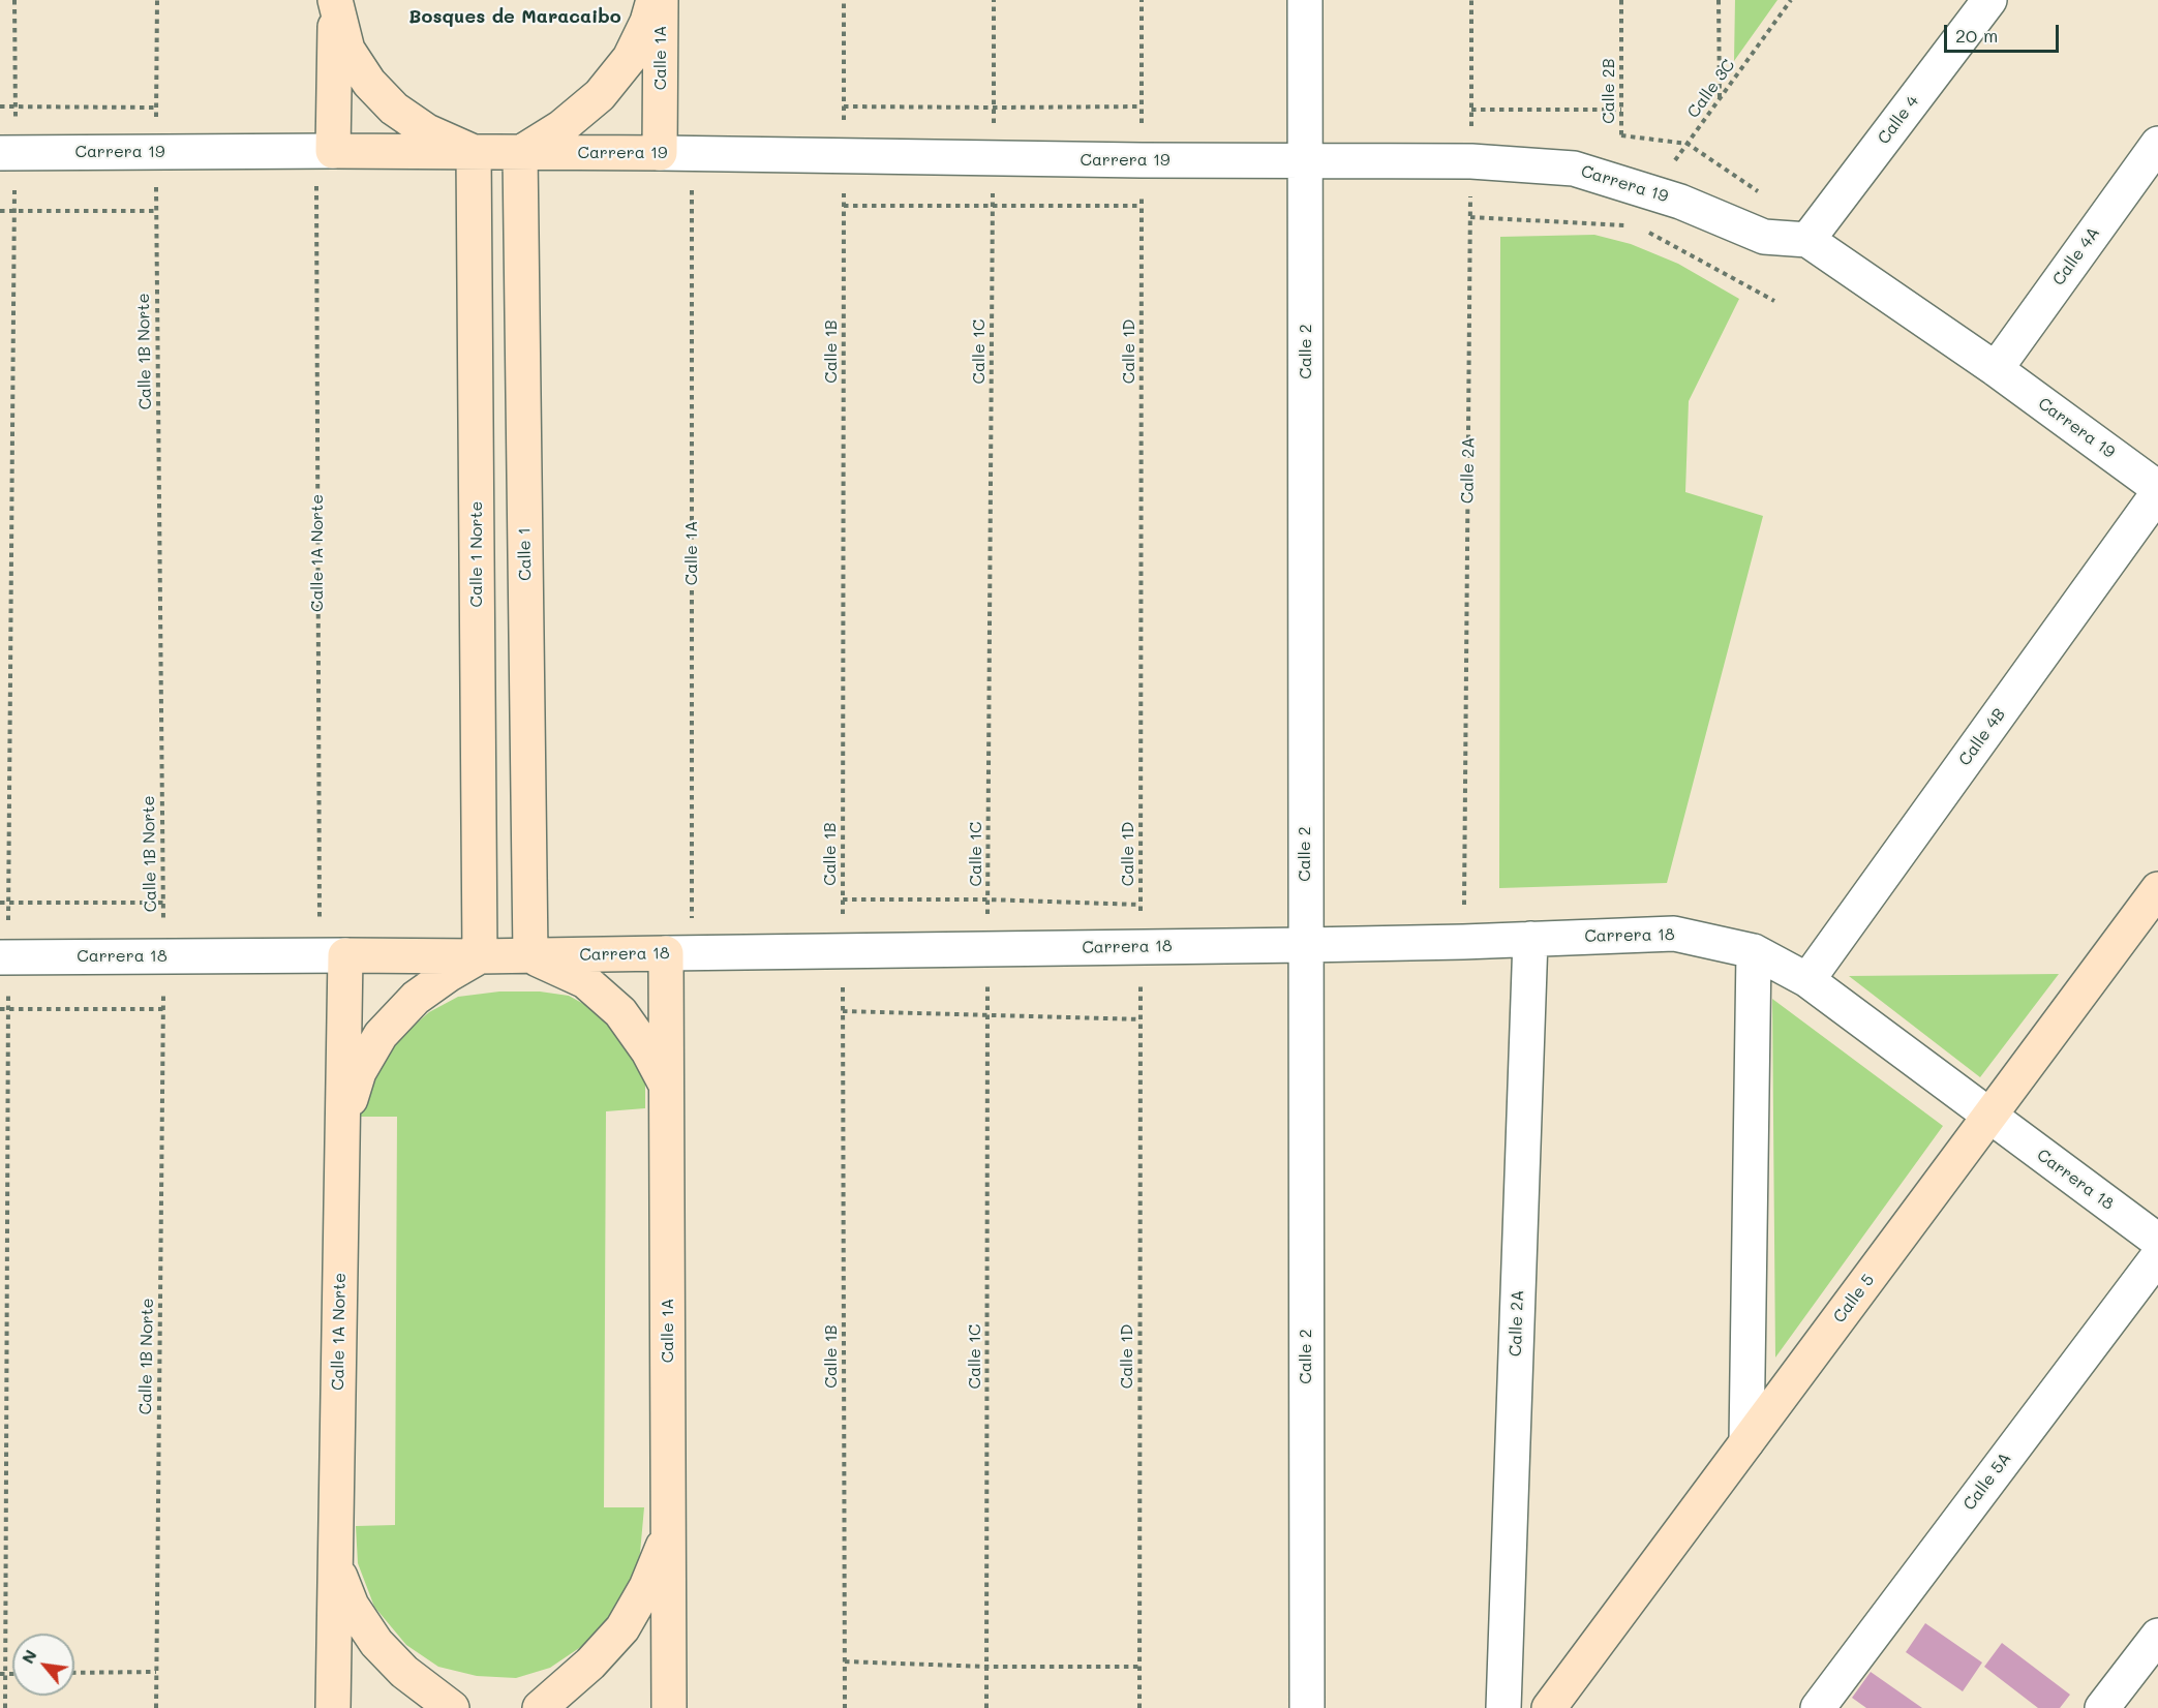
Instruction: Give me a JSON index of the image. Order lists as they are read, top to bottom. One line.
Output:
{"streets":{"street":["Calle 1A","Calle 4","Carrera 19","Calle 4A","Calle 2","Calle 2A","Calle 1A Norte","Calle 1 Norte","Calle 1","Calle 4B","Carrera 18","Calle 5","Calle 5A"],"path":["Calle 3C","Calle 2B","Calle 1B Norte","Calle 1B","Calle 1C","Calle 1D"]},"crossings":[["Calle 1A","Carrera 19"],["Calle 1A","Carrera 18"],["Calle 3C","Calle 2B"],["Calle 3C","Carrera 19"],["Calle 2B","Carrera 19"],["Calle 4","Carrera 19"],["Carrera 19","Calle 4A"],["Carrera 19","Calle 1B Norte"],["Carrera 19","Calle 1B"],["Carrera 19","Calle 1C"],["Carrera 19","Calle 1D"],["Carrera 19","Calle 2"],["Carrera 19","Calle 2A"],["Carrera 19","Calle 1A Norte"],["Carrera 19","Calle 1 Norte"],["Carrera 19","Calle 1"],["Calle 1B Norte","Carrera 18"],["Calle 1B","Carrera 18"],["Calle 1C","Carrera 18"],["Calle 1D","Carrera 18"],["Calle 2","Carrera 18"],["Calle 2A","Carrera 18"],["Calle 1A Norte","Carrera 18"],["Calle 1 Norte","Carrera 18"],["Calle 1","Carrera 18"],["Calle 4B","Carrera 18"],["Carrera 18","Calle 5"]],"districts":["Bosques de Maracaibo"],"scale_bar":"20 m","north":"top left"}
